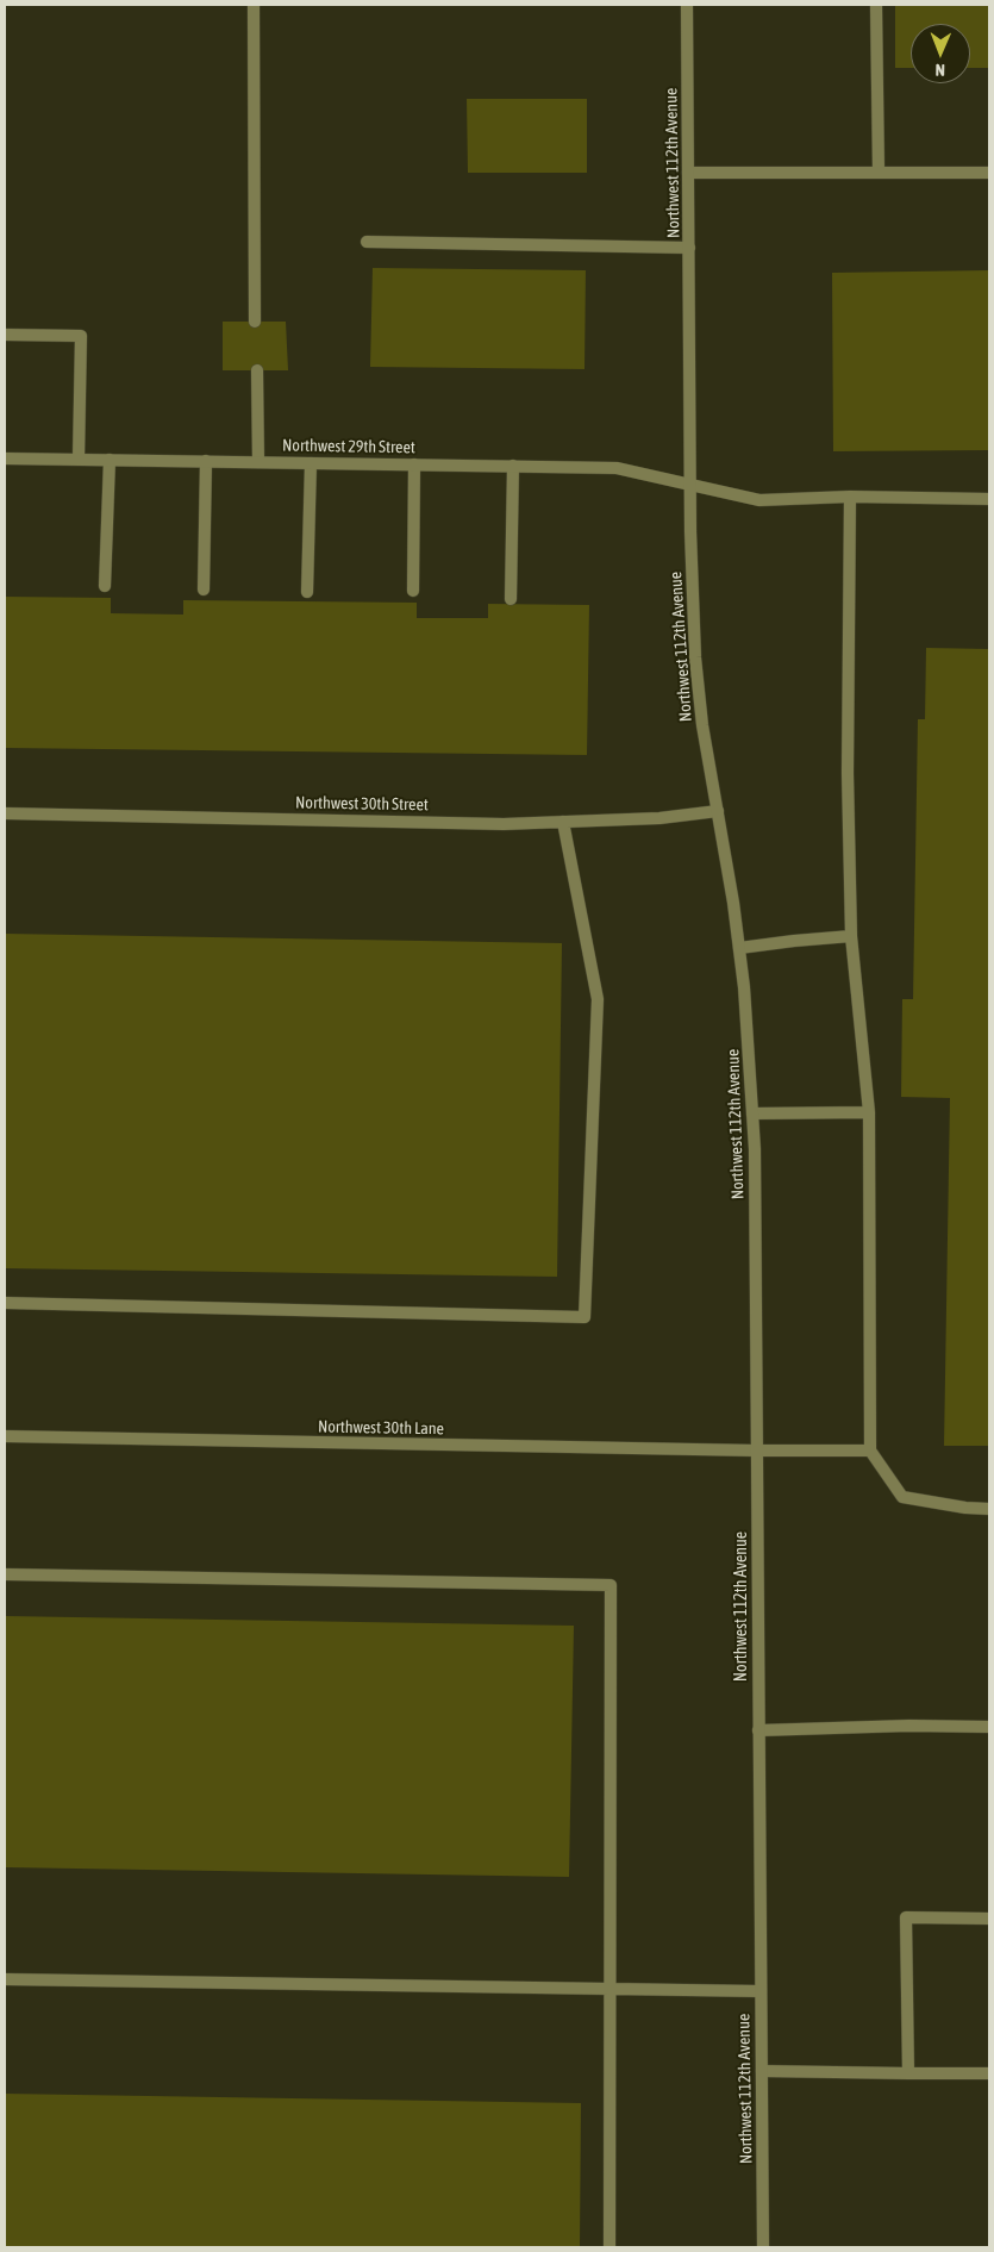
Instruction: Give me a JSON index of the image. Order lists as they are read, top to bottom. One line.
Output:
{"streets":{"street":["Northwest 112th Avenue","Northwest 29th Street","Northwest 30th Street","Northwest 30th Lane"]},"crossings":[["Northwest 112th Avenue","Northwest 29th Street"],["Northwest 112th Avenue","Northwest 30th Street"],["Northwest 112th Avenue","Northwest 30th Lane"]],"north":"bottom"}
